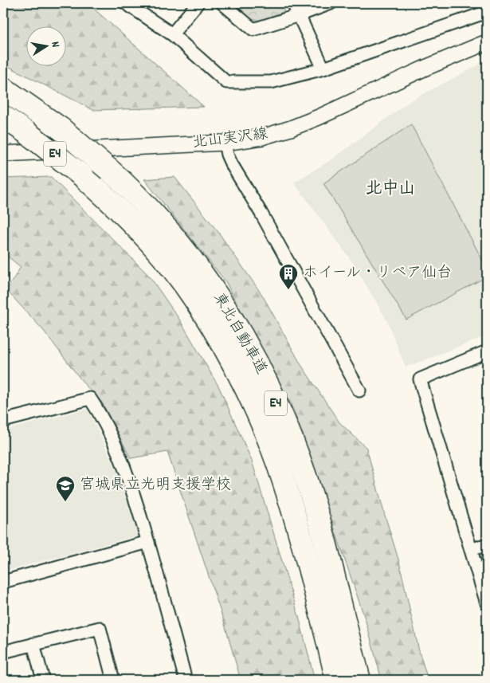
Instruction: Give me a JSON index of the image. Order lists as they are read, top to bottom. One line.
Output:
{"streets":{"highway":["E4","東北自動車道"],"street":["北山実沢線"]},"districts":["北中山"],"places":{"building":["ホイール・リペア仙台"],"school or university":["宮城県立光明支援学校"]},"north":"right"}
